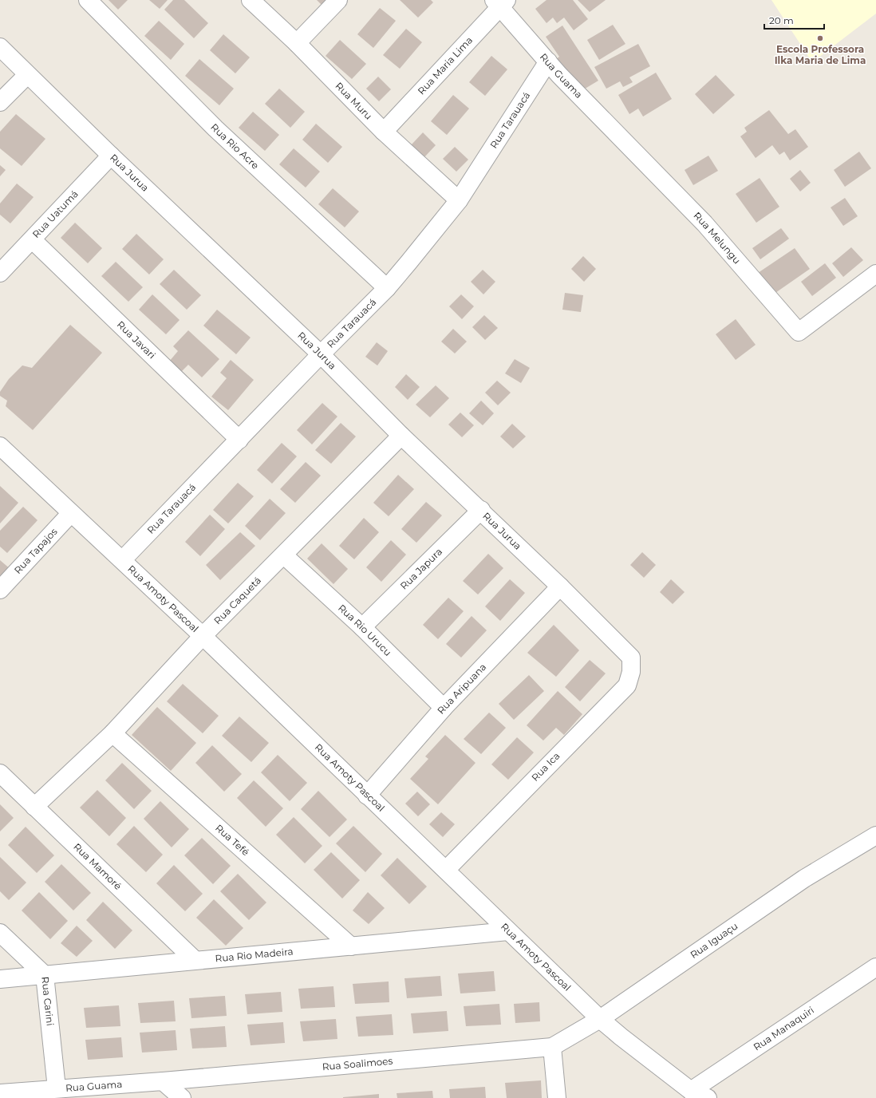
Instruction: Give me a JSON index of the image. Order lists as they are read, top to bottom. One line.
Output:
{"streets":{"street":["Rua Maria Lima","Rua Guama","Rua Muru","Rua Tarauacá","Rua Rio Acre","Rua Jurua","Rua Uatumá","Rua Melungu","Rua Javari","Rua Tapajos","Rua Japura","Rua Amoty Pascoal","Rua Caquetá","Rua Rio Urucu","Rua Aripuana","Rua Ica","Rua Tefé","Rua Mamoré","Rua Iguaçu","Rua Rio Madeira","Rua Carini","Rua Manaquiri","Rua Soalimoes"]},"crossings":[["Rua Maria Lima","Rua Guama"],["Rua Maria Lima","Rua Muru"],["Rua Guama","Rua Tarauacá"],["Rua Guama","Rua Melungu"],["Rua Guama","Rua Carini"],["Rua Guama","Rua Soalimoes"],["Rua Muru","Rua Tarauacá"],["Rua Tarauacá","Rua Rio Acre"],["Rua Tarauacá","Rua Jurua"],["Rua Tarauacá","Rua Javari"],["Rua Tarauacá","Rua Amoty Pascoal"],["Rua Jurua","Rua Uatumá"],["Rua Jurua","Rua Japura"],["Rua Jurua","Rua Caquetá"],["Rua Jurua","Rua Aripuana"],["Rua Jurua","Rua Ica"],["Rua Uatumá","Rua Javari"],["Rua Tapajos","Rua Amoty Pascoal"],["Rua Japura","Rua Rio Urucu"],["Rua Amoty Pascoal","Rua Caquetá"],["Rua Amoty Pascoal","Rua Aripuana"],["Rua Amoty Pascoal","Rua Ica"],["Rua Amoty Pascoal","Rua Iguaçu"],["Rua Amoty Pascoal","Rua Rio Madeira"],["Rua Amoty Pascoal","Rua Manaquiri"],["Rua Caquetá","Rua Rio Urucu"],["Rua Caquetá","Rua Tefé"],["Rua Caquetá","Rua Mamoré"],["Rua Rio Urucu","Rua Aripuana"],["Rua Tefé","Rua Rio Madeira"],["Rua Mamoré","Rua Rio Madeira"],["Rua Iguaçu","Rua Soalimoes"],["Rua Rio Madeira","Rua Carini"]],"places":["Escola Professora Ilka Maria de Lima"],"scale_bar":"20 m"}
